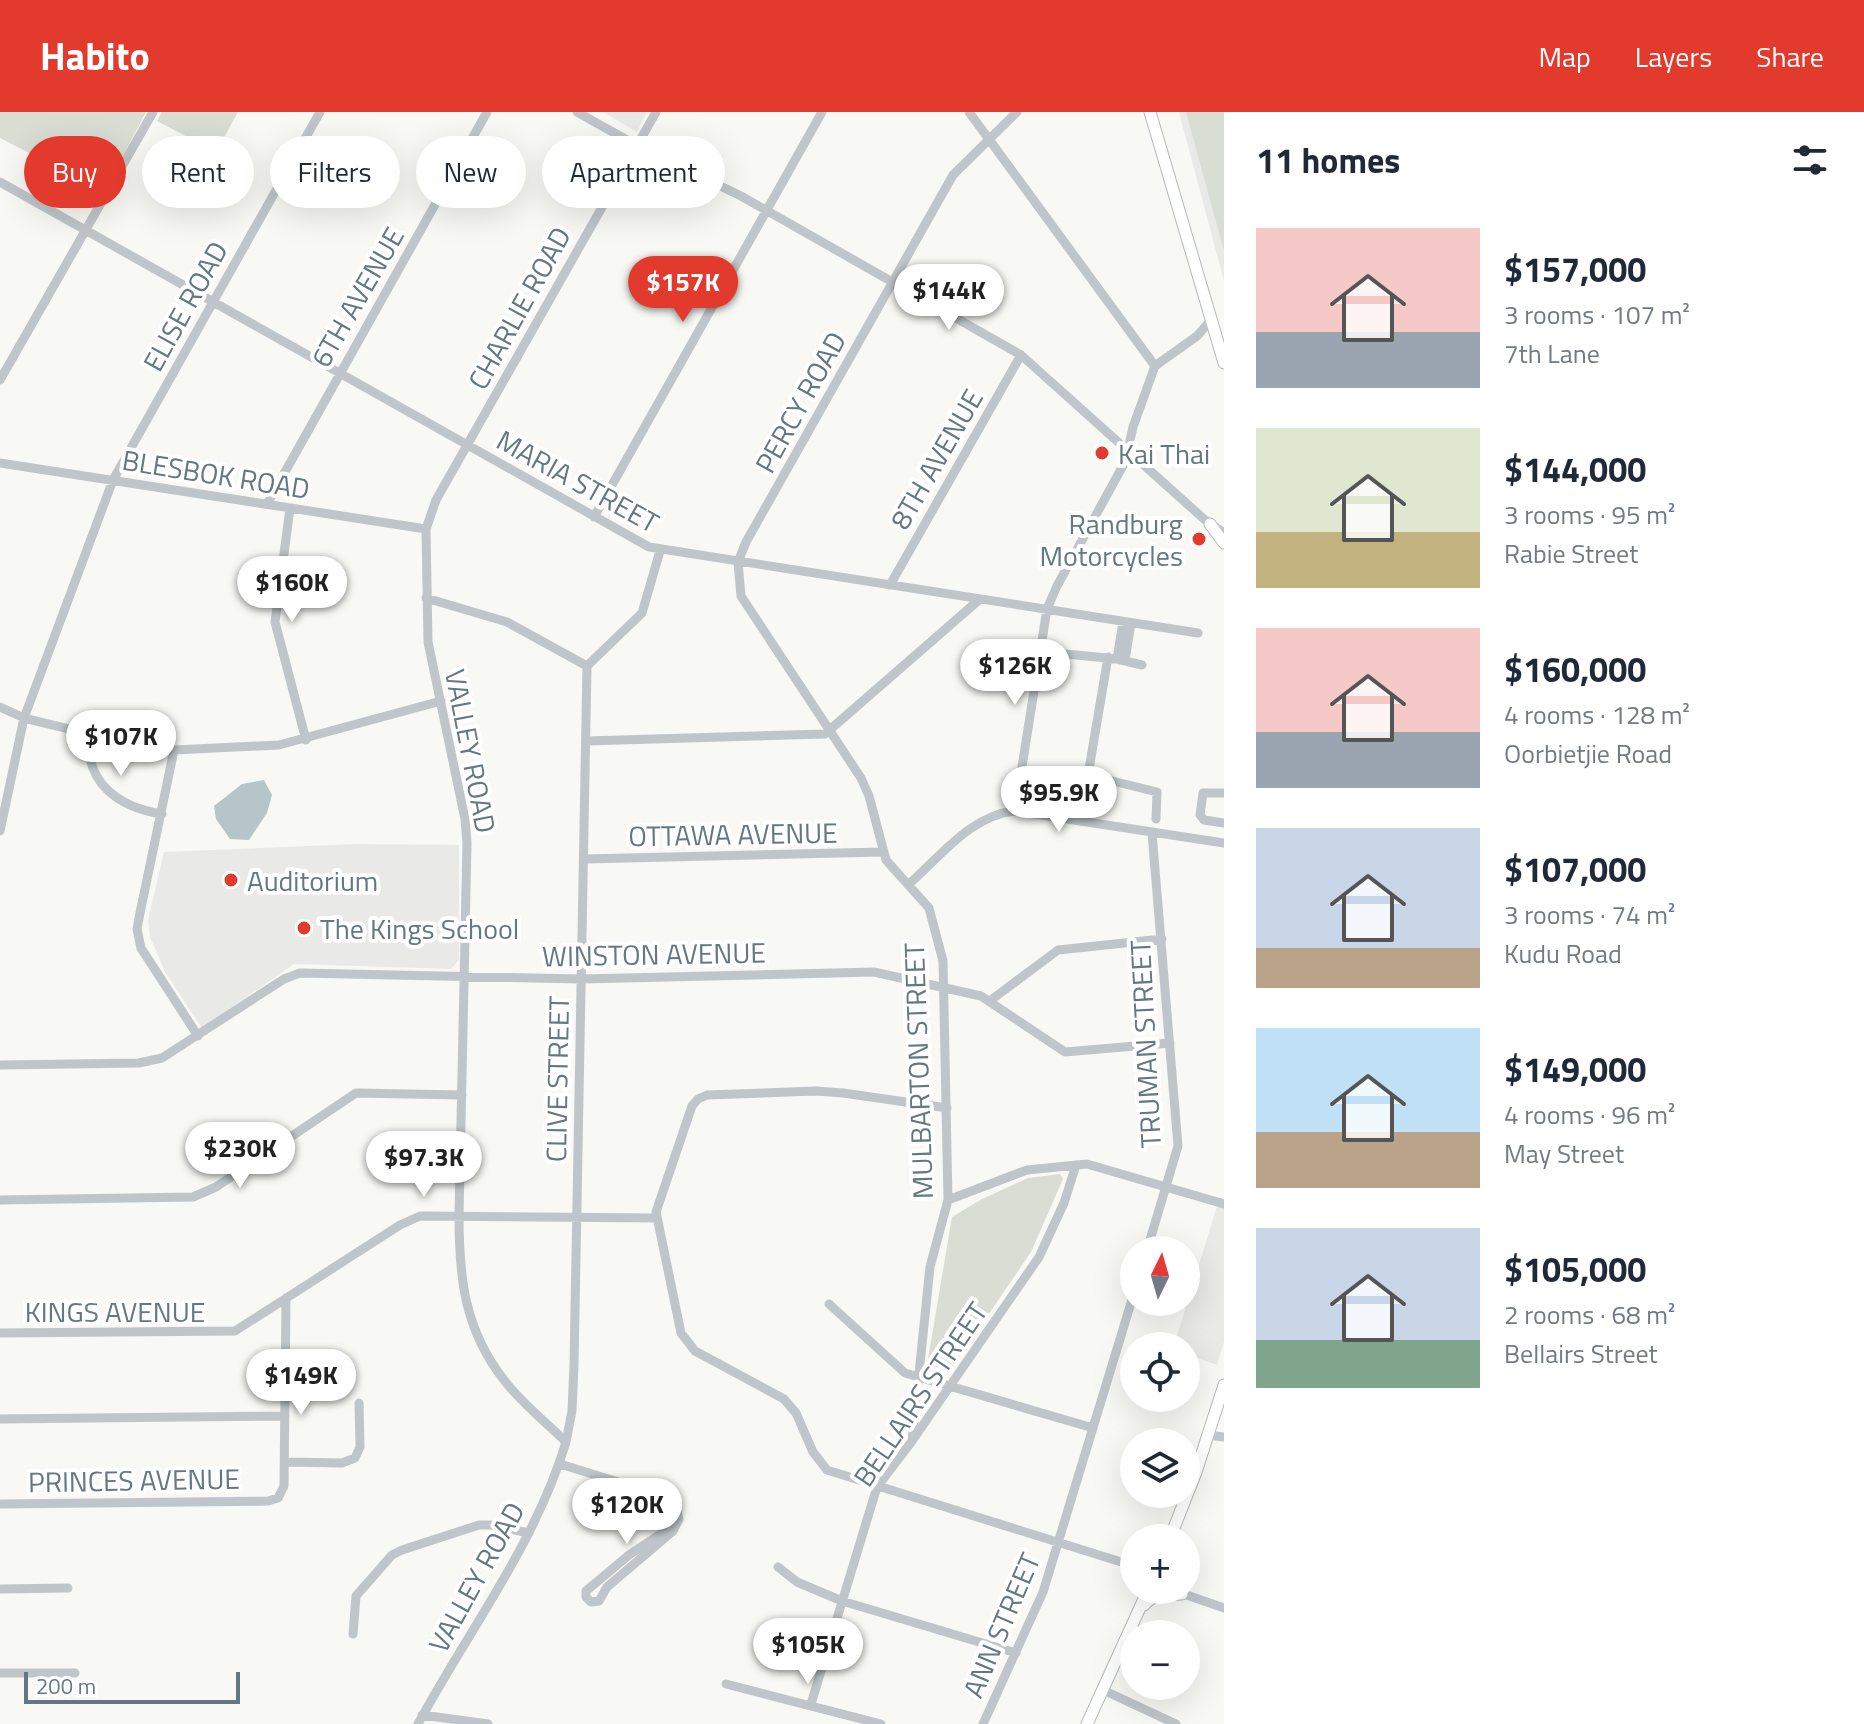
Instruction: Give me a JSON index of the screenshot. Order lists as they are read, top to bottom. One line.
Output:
{"streets":{"street":["6TH AVENUE","ELISE ROAD","CHARLIE ROAD","PERCY ROAD","8TH AVENUE","BLESBOK ROAD","MARIA STREET","VALLEY ROAD","OTTAWA AVENUE","WINSTON AVENUE","TRUMAN STREET","MULBARTON STREET","CLIVE STREET","KINGS AVENUE","BELLAIRS STREET","PRINCES AVENUE","ANN STREET"]},"crossings":[["6TH AVENUE","BLESBOK ROAD"],["6TH AVENUE","MARIA STREET"],["ELISE ROAD","BLESBOK ROAD"],["ELISE ROAD","MARIA STREET"],["CHARLIE ROAD","BLESBOK ROAD"],["CHARLIE ROAD","MARIA STREET"],["CHARLIE ROAD","VALLEY ROAD"],["PERCY ROAD","MARIA STREET"],["PERCY ROAD","MULBARTON STREET"],["8TH AVENUE","MARIA STREET"],["BLESBOK ROAD","VALLEY ROAD"],["MARIA STREET","MULBARTON STREET"],["VALLEY ROAD","WINSTON AVENUE"],["VALLEY ROAD","CLIVE STREET"],["OTTAWA AVENUE","MULBARTON STREET"],["OTTAWA AVENUE","CLIVE STREET"],["WINSTON AVENUE","TRUMAN STREET"],["WINSTON AVENUE","MULBARTON STREET"],["WINSTON AVENUE","CLIVE STREET"],["MULBARTON STREET","BELLAIRS STREET"]],"places":["Kai Thai","Randburg Motorcycles","Auditorium","The Kings School"],"scale_bar":"200 m","north":"top","page":{"header":"Habito","nav":["Map","Layers","Share"],"heading":"11 homes","chip":["Buy","Rent","Filters","New","Apartment"],"list":[{"name":"$157,000","note":"3 rooms · 107 m² · 7th Lane"},{"name":"$144,000","note":"3 rooms · 95 m² · Rabie Street"},{"name":"$160,000","note":"4 rooms · 128 m² · Oorbietjie Road"},{"name":"$107,000","note":"3 rooms · 74 m² · Kudu Road"},{"name":"$149,000","note":"4 rooms · 96 m² · May Street"},{"name":"$105,000","note":"2 rooms · 68 m² · Bellairs Street"}],"price":["$157K","$144K","$160K","$126K","$107K","$95.9K","$230K","$97.3K","$149K","$120K","$105K"],"map_buttons":["+","−"],"scale":"200 m"}}
